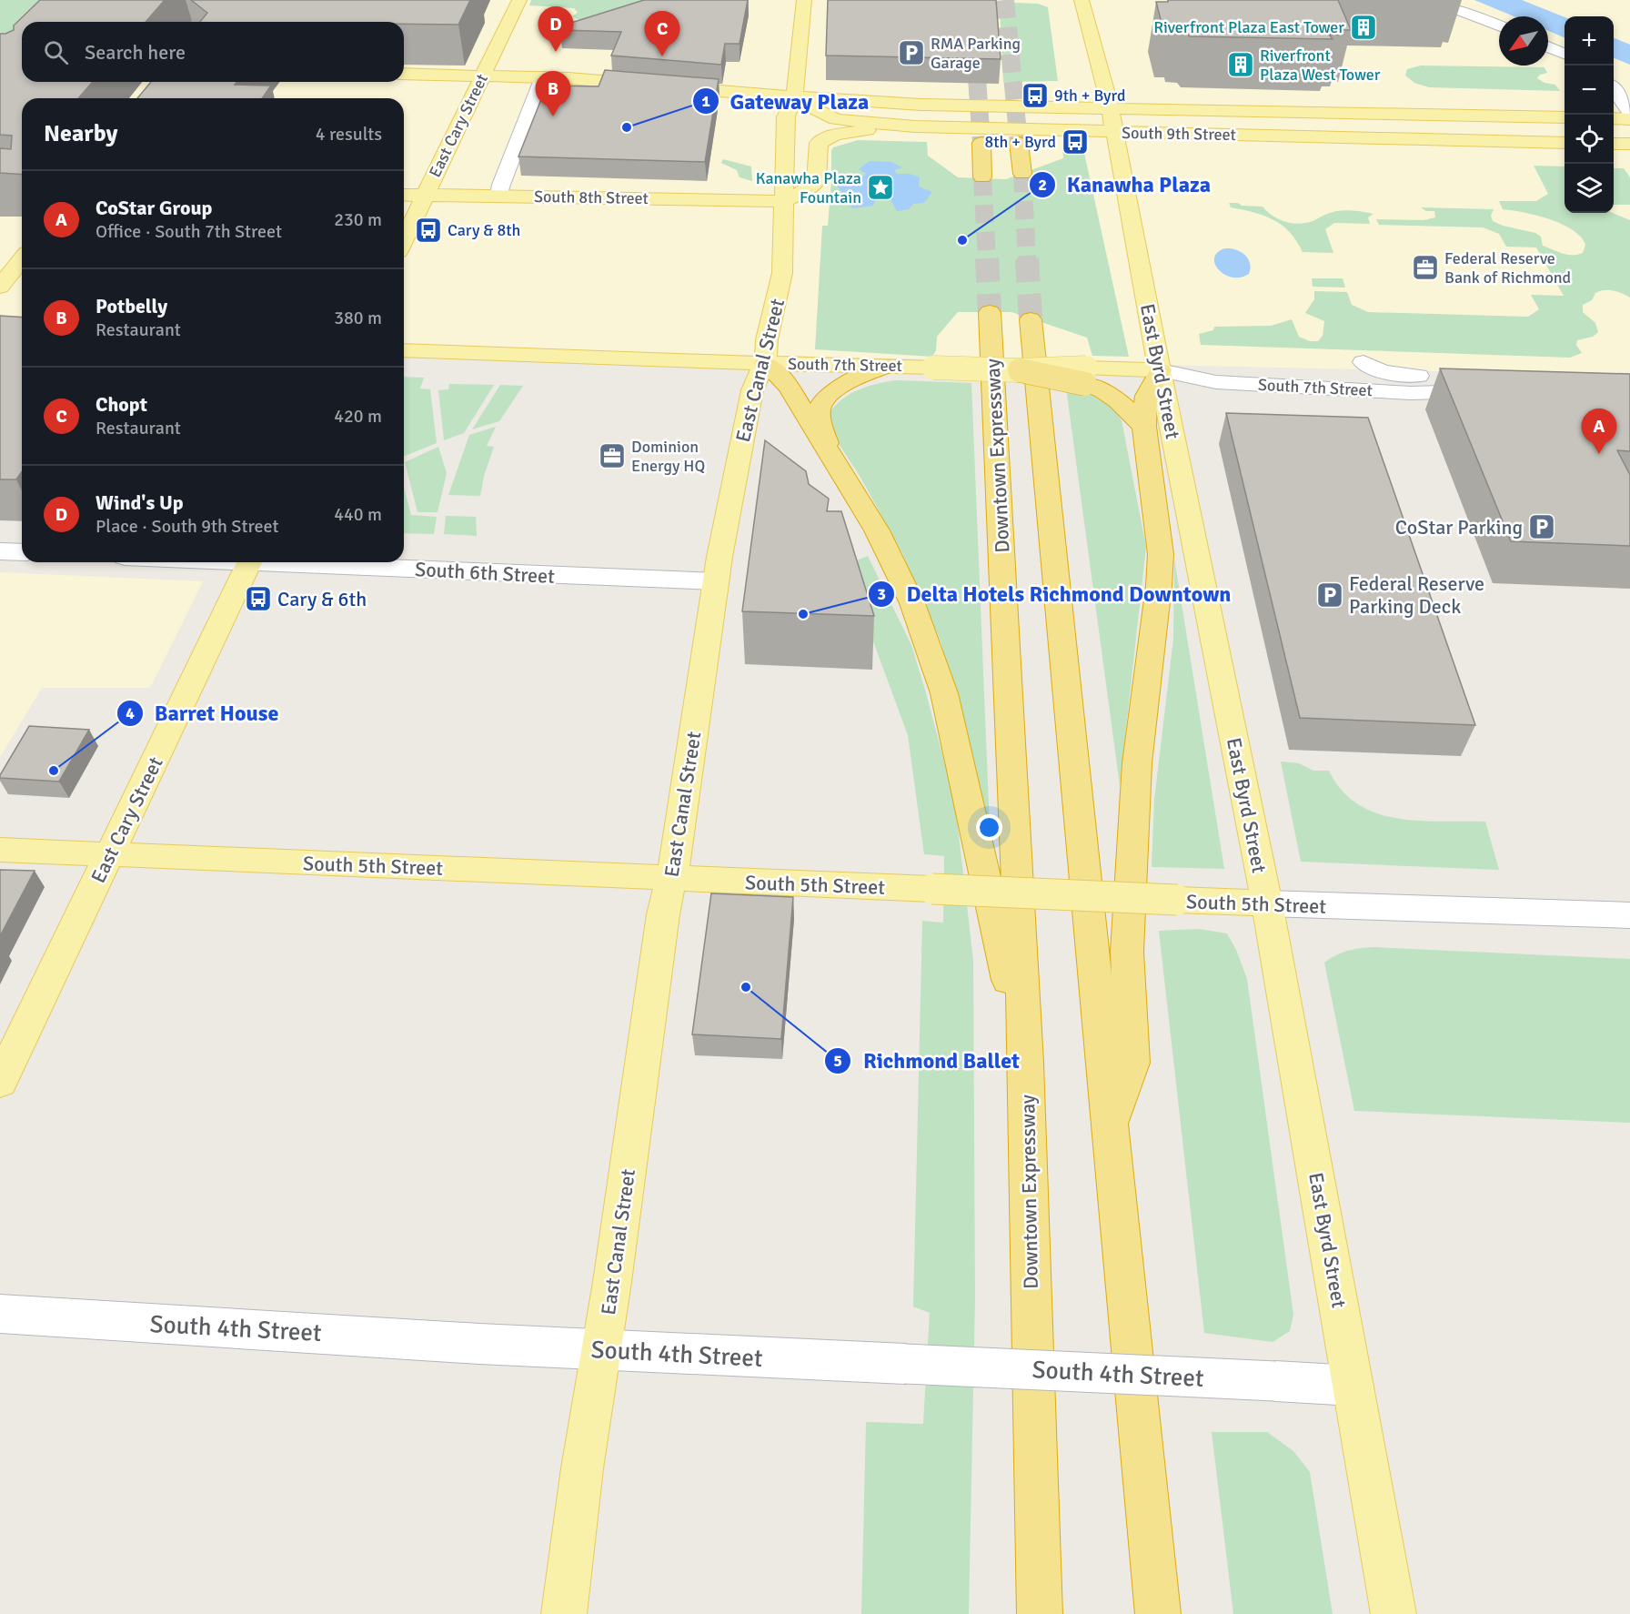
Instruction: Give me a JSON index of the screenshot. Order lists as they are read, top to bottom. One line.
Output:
{"streets":{"highway":["Downtown Expressway"],"main road":["East Cary Street","South 9th Street","South 8th Street","South 7th Street","East Canal Street","East Byrd Street","South 5th Street"],"street":["South 6th Street","South 4th Street"]},"crossings":[["East Cary Street","South 9th Street"],["East Cary Street","South 8th Street"],["East Cary Street","South 5th Street"],["South 9th Street","East Canal Street"],["South 9th Street","East Byrd Street"],["South 8th Street","East Canal Street"],["South 7th Street","East Canal Street"],["South 7th Street","East Byrd Street"],["East Canal Street","South 6th Street"],["East Canal Street","South 5th Street"],["East Canal Street","South 4th Street"],["East Byrd Street","South 5th Street"],["East Byrd Street","South 4th Street"]],"places":{"building":["Riverfront Plaza East Tower","Riverfront Plaza West Tower"],"parking":["RMA Parking Garage","CoStar Parking","Federal Reserve Parking Deck"],"bus stop":["9th + Byrd","8th + Byrd","Cary & 8th","Cary & 6th"],"other":["Gateway Plaza","Kanawha Plaza","Delta Hotels Richmond Downtown","Barret House","Richmond Ballet"],"place":["Kanawha Plaza Fountain"],"office":["Federal Reserve Bank of Richmond","Dominion Energy HQ"]},"north":"bottom left","page":{"pins":["D","C","B","A"],"map_buttons":["+","−"],"search":"Search here","heading":["Nearby","4 results"],"list":[{"mark":"A","name":"CoStar Group","note":"Office · South 7th Street","value":"230 m"},{"mark":"B","name":"Potbelly","note":"Restaurant","value":"380 m"},{"mark":"C","name":"Chopt","note":"Restaurant","value":"420 m"},{"mark":"D","name":"Wind's Up","note":"Place · South 9th Street","value":"440 m"}]}}
